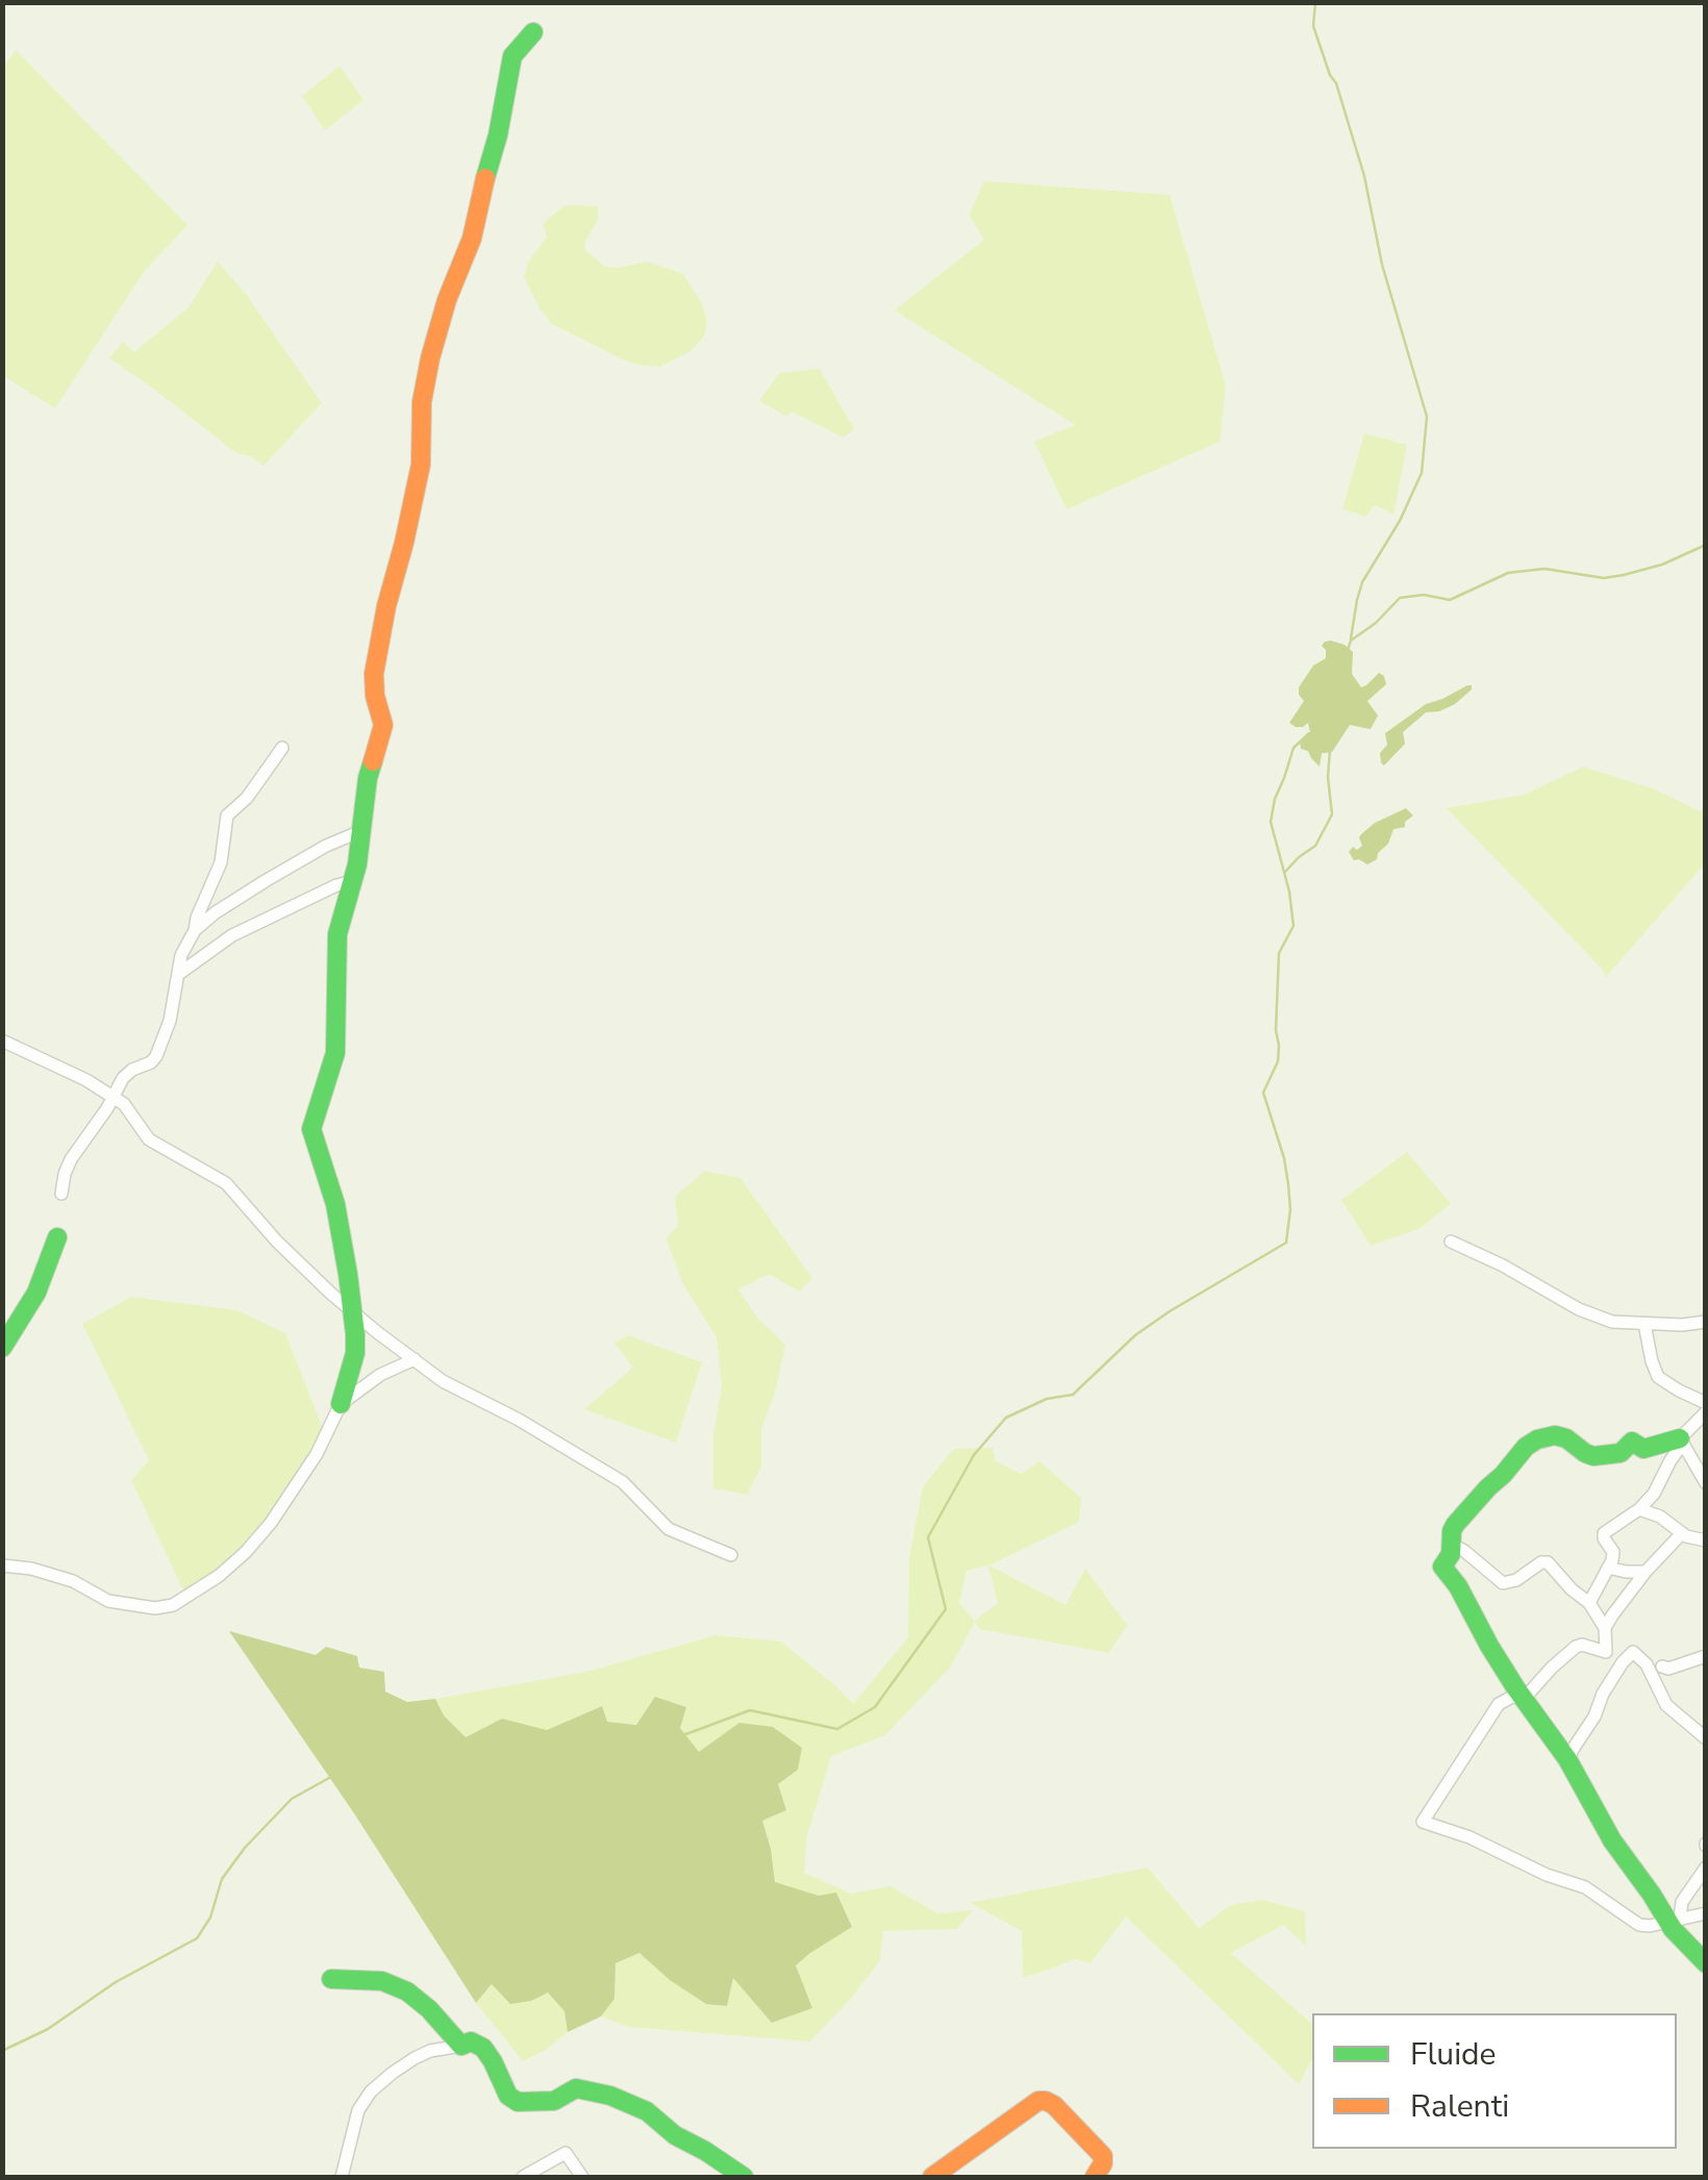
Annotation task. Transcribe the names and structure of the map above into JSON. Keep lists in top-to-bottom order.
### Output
{
  "legend": ["Fluide", "Ralenti"]
}
